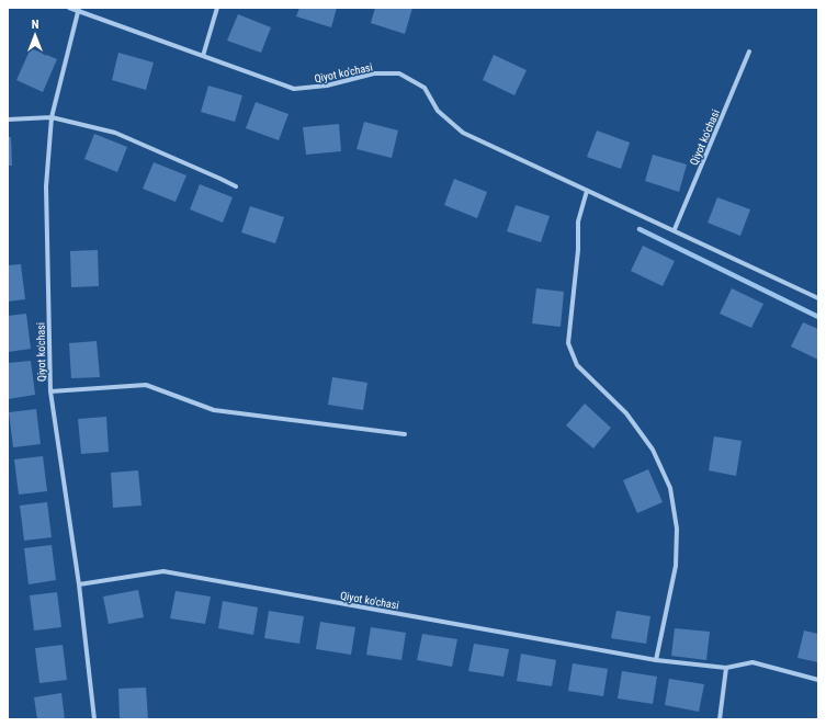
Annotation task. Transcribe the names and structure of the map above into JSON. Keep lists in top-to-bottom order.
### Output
{
  "streets": {
    "street": ["Qiyot ko'chasi"]
  },
  "north": "top"
}
